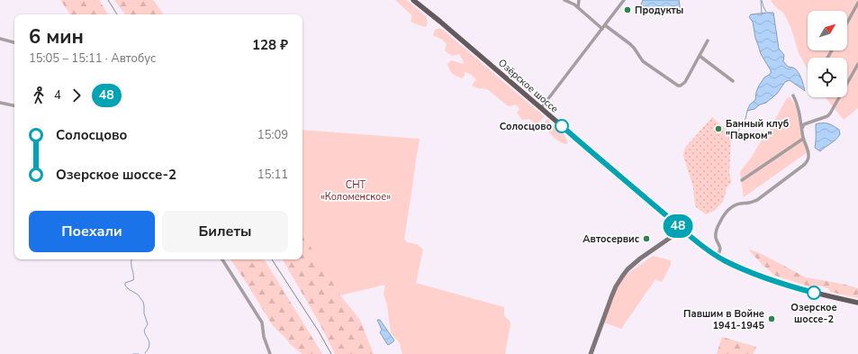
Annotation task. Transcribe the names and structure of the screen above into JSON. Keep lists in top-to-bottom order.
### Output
{
  "streets": {
    "main road": ["Озёрское шоссе"]
  },
  "parks": ["СНТ «Коломенское»"],
  "places": [
    "Продукты",
    "Солосцово",
    "Банный клуб \"Парком\"",
    "Автосервис",
    "Озерское шоссе-2",
    "Павшим в Войне 1941-1945"
  ],
  "lines": ["bus line 48"],
  "north": "top right",
  "page": {
    "on_map": "48",
    "heading": ["6 мин", "15:05 – 15:11 · Автобус", "128 ₽"],
    "legs": ["4", "48"],
    "list": [
      {
        "name": "Солосцово",
        "value": "15:09"
      },
      {
        "name": "Озерское шоссе-2",
        "value": "15:11"
      }
    ],
    "buttons": ["Поехали", "Билеты"]
  }
}
